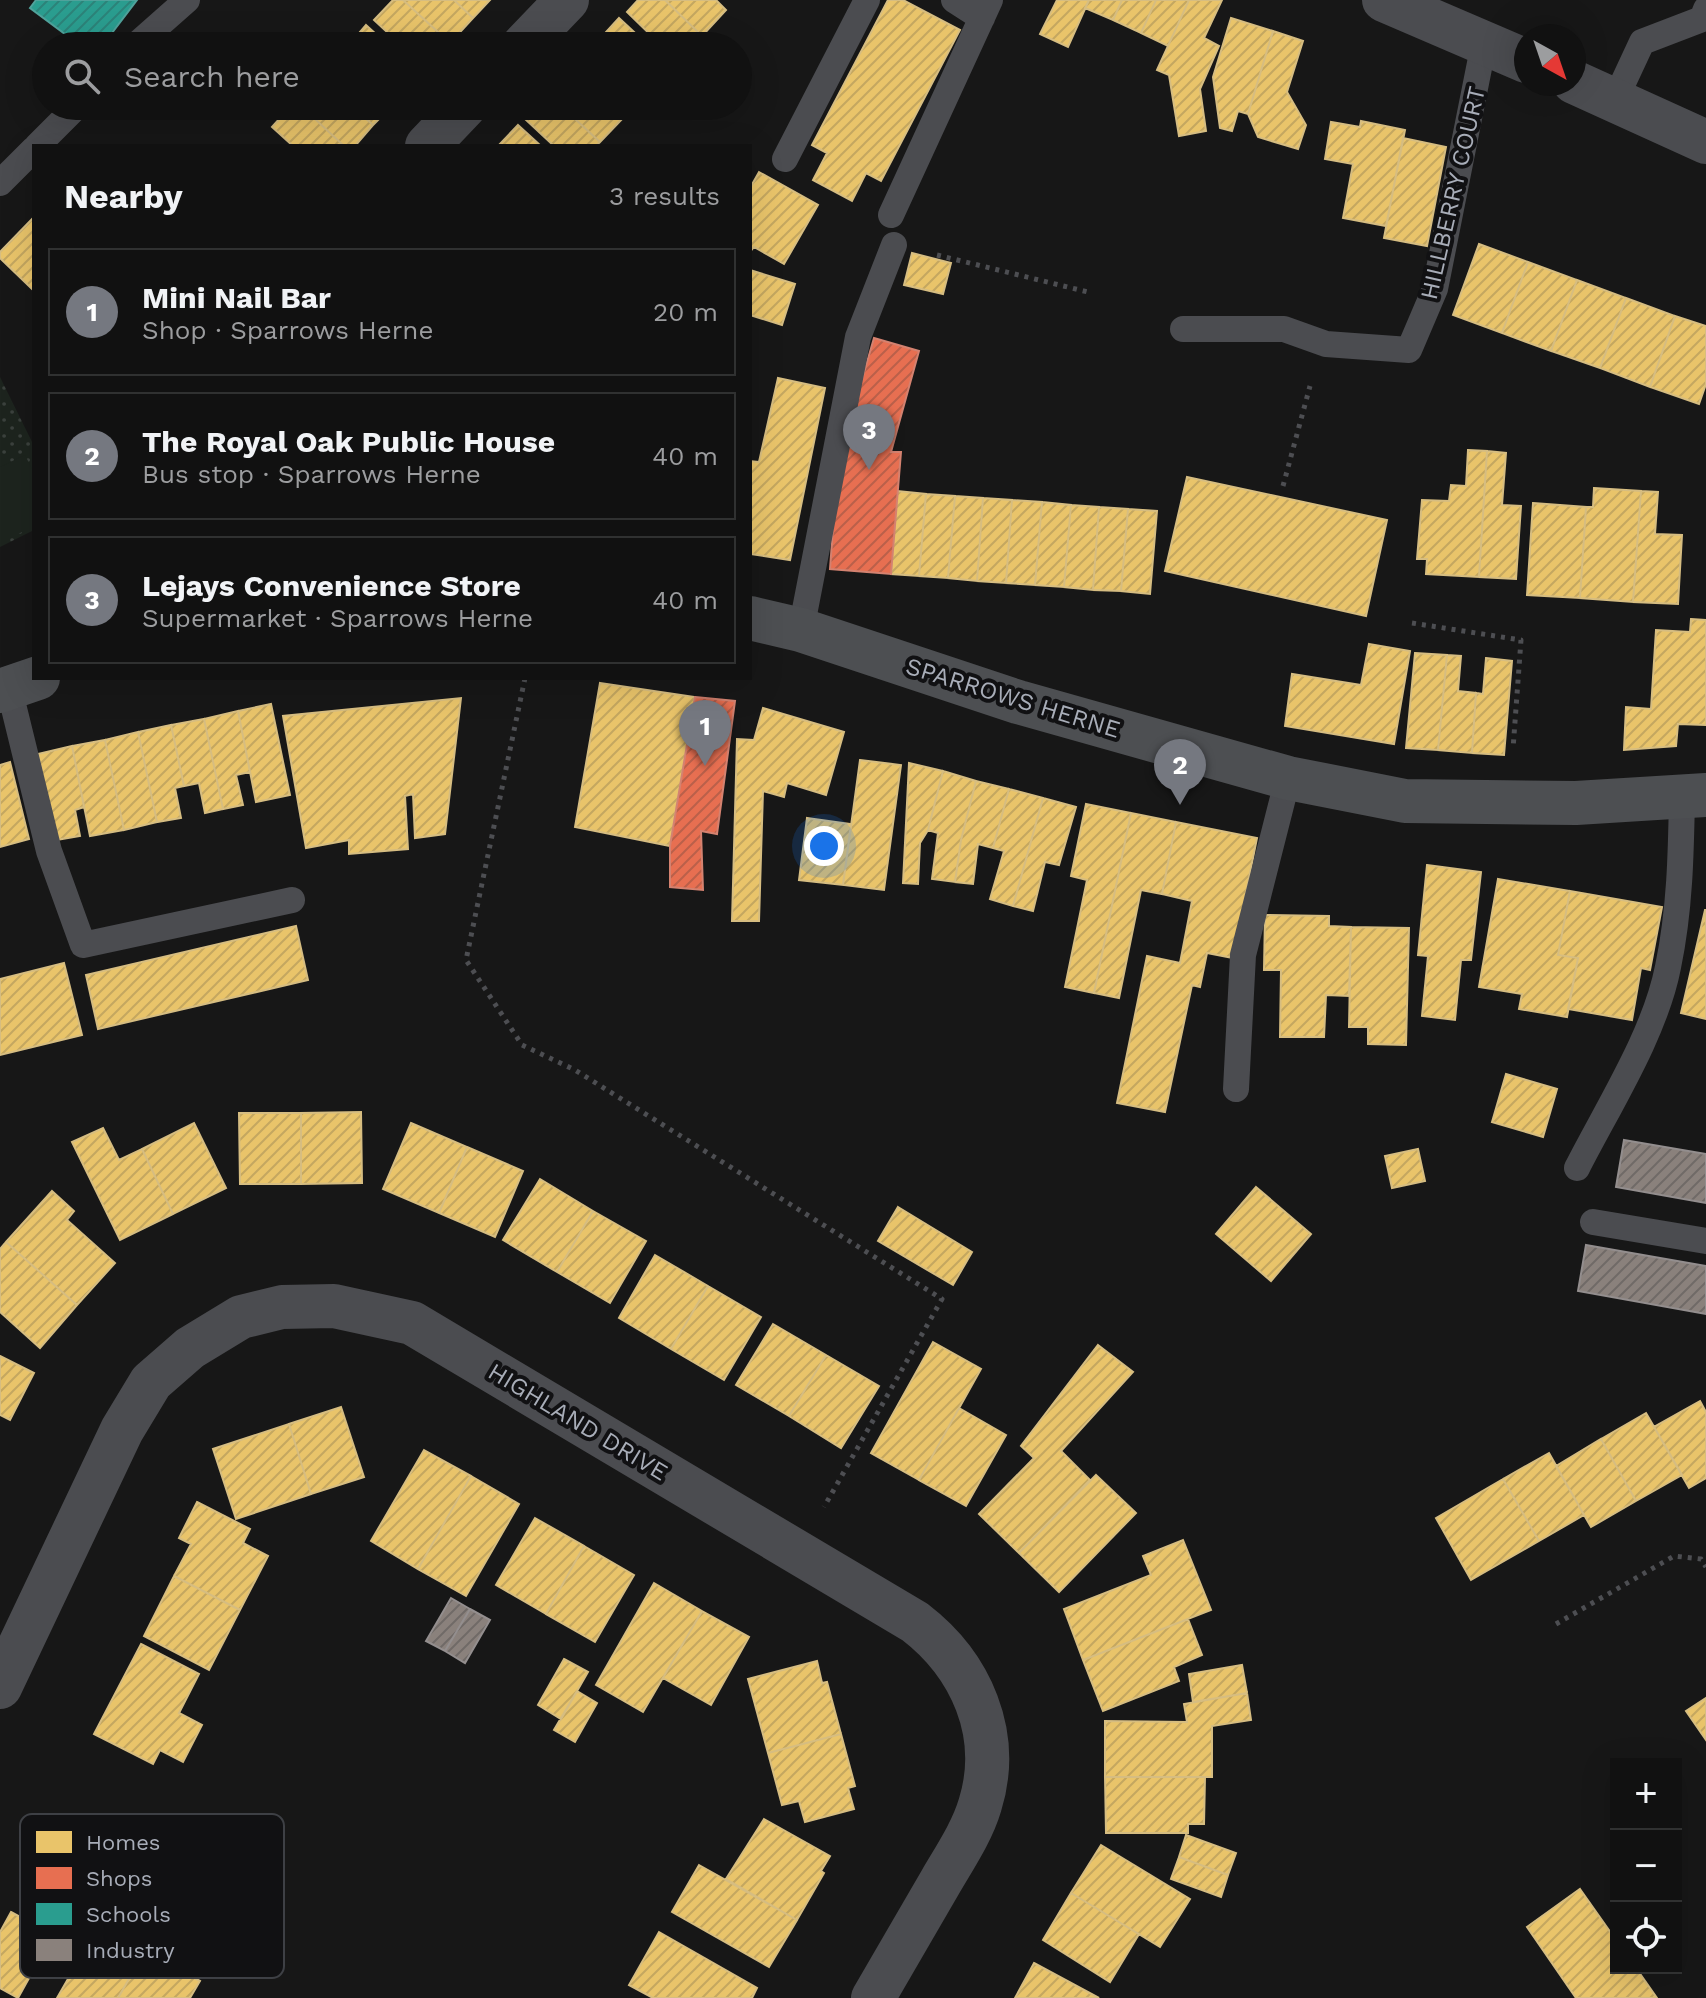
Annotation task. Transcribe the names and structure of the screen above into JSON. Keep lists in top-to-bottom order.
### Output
{
  "streets": {
    "main road": ["SPARROWS HERNE"],
    "street": ["HIGHLAND DRIVE"],
    "lane": ["HILLBERRY COURT"]
  },
  "legend": [
    "Homes",
    "Shops",
    "Schools",
    "Industry"
  ],
  "north": "bottom right",
  "page": {
    "search": "Search here",
    "heading": ["Nearby", "3 results"],
    "list": [
      {
        "mark": "1",
        "name": "Mini Nail Bar",
        "note": "Shop · Sparrows Herne",
        "value": "20 m"
      },
      {
        "mark": "2",
        "name": "The Royal Oak Public House",
        "note": "Bus stop · Sparrows Herne",
        "value": "40 m"
      },
      {
        "mark": "3",
        "name": "Lejays Convenience Store",
        "note": "Supermarket · Sparrows Herne",
        "value": "40 m"
      }
    ],
    "pins": ["3", "1", "2"],
    "map_buttons": ["+", "−"]
  }
}
